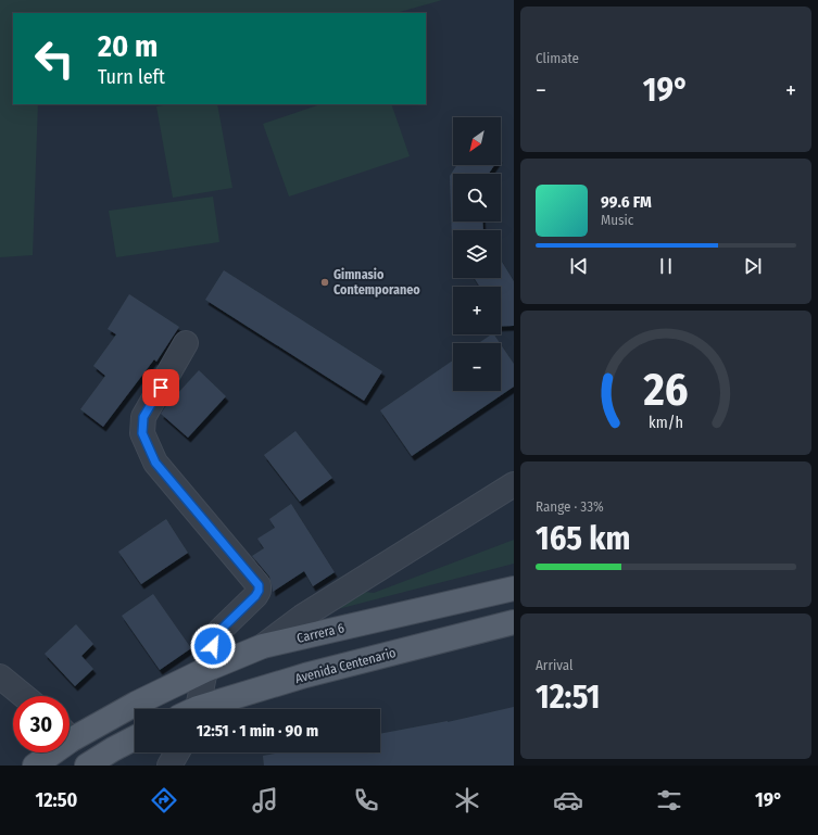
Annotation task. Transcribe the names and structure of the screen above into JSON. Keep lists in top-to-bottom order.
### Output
{
  "streets": {
    "main road": ["Carrera 6", "Avenida Centenario"]
  },
  "places": ["Gimnasio Contemporaneo"],
  "north": "bottom left",
  "page": {
    "tile": [
      "Climate",
      ["Range · 33%", "165 km"],
      ["Arrival", "12:51"]
    ],
    "turn": ["20 m", "Turn left"],
    "heat": ["−", "19°", "+"],
    "map_buttons": ["+", "−"],
    "song": ["99.6 FM", "Music"],
    "limit": "30",
    "trip": "12:51 · 1 min · 90 m",
    "tabs": ["12:50", "19°"],
    "gauge": ["26", "km/h"]
  }
}
